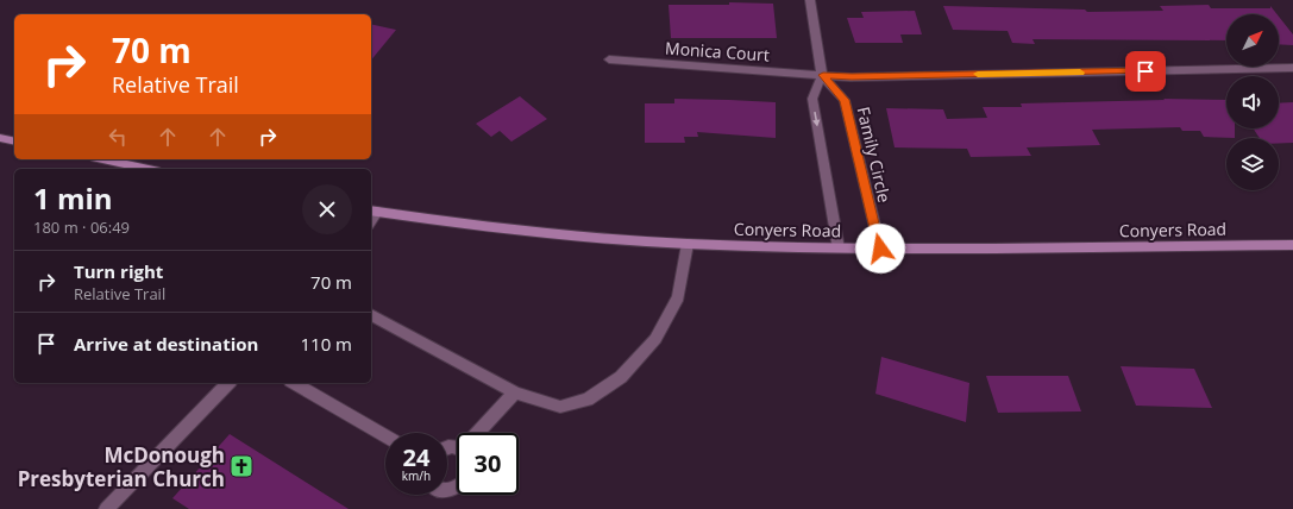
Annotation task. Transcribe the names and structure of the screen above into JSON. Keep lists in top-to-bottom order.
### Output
{
  "streets": {
    "main road": ["Conyers Road"],
    "street": ["Monica Court", "Family Circle"]
  },
  "crossings": [
    ["Monica Court", "Family Circle"],
    ["Family Circle", "Conyers Road"]
  ],
  "places": {
    "church": ["McDonough Presbyterian Church"]
  },
  "north": "top right",
  "page": {
    "turn": ["70 m", "Relative Trail"],
    "heading": ["1 min", "180 m · 06:49"],
    "list": [
      {
        "name": "Turn right",
        "note": "Relative Trail",
        "value": "70 m"
      },
      {
        "name": "Arrive at destination",
        "value": "110 m"
      }
    ],
    "speed": "24 km/h",
    "limit": "30"
  }
}
